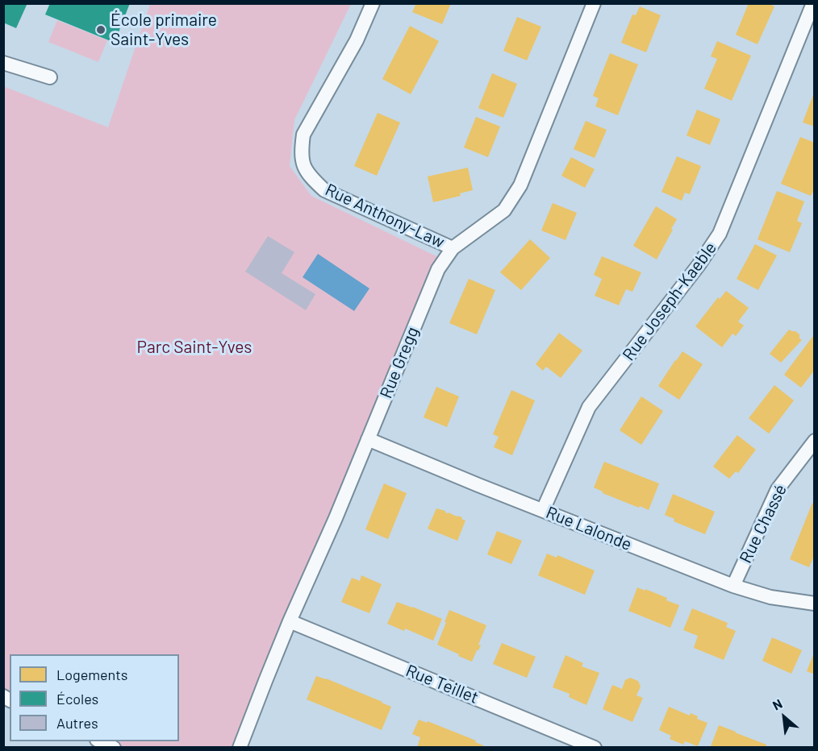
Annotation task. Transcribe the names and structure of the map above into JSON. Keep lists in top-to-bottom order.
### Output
{
  "streets": {
    "street": [
      "Rue Anthony-Law",
      "Rue Joseph-Kaeble",
      "Rue Gregg",
      "Rue Chassé",
      "Rue Lalonde",
      "Rue Teillet"
    ]
  },
  "crossings": [
    ["Rue Anthony-Law", "Rue Gregg"],
    ["Rue Joseph-Kaeble", "Rue Lalonde"],
    ["Rue Gregg", "Rue Lalonde"],
    ["Rue Gregg", "Rue Teillet"],
    ["Rue Chassé", "Rue Lalonde"]
  ],
  "parks": ["Parc Saint-Yves"],
  "places": ["École primaire Saint-Yves"],
  "legend": ["Logements", "Écoles", "Autres"],
  "north": "top left"
}
